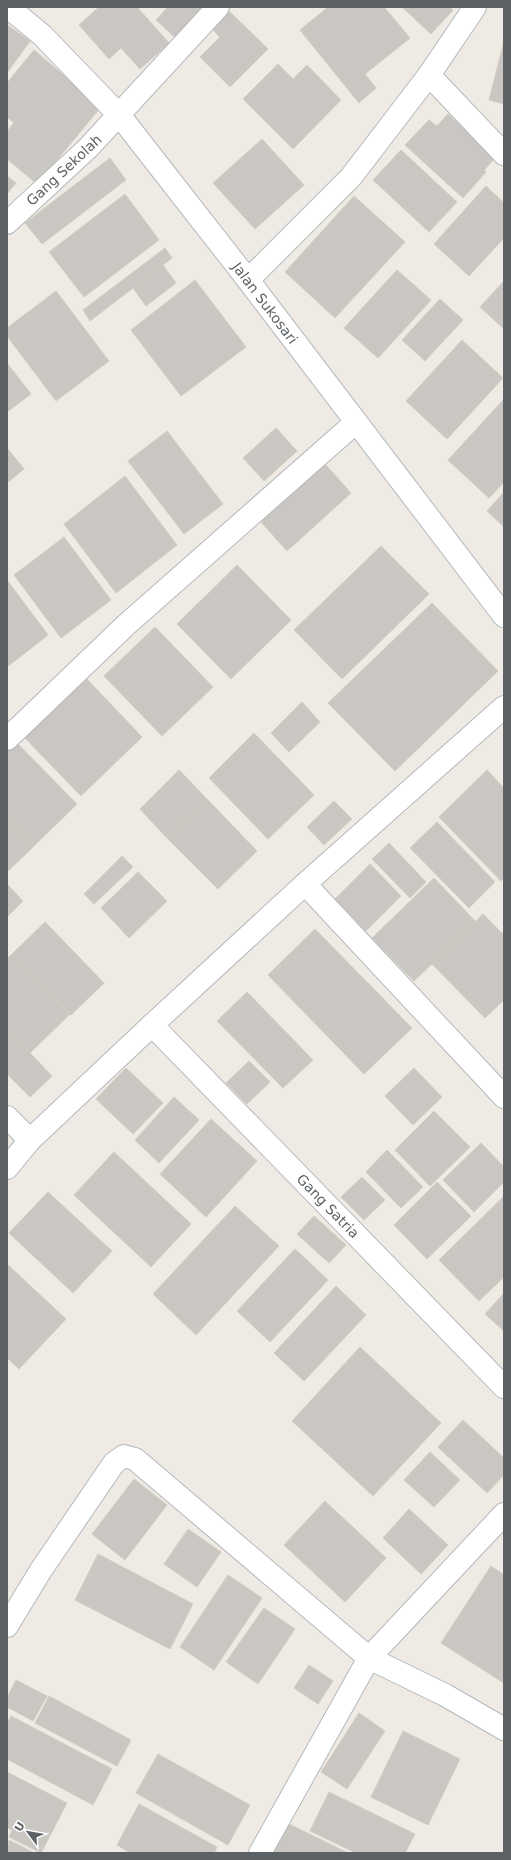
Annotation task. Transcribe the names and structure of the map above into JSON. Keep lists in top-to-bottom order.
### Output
{
  "streets": {
    "street": ["Gang Sekolah", "Jalan Sukosari", "Gang Satria"]
  },
  "crossings": [
    ["Gang Sekolah", "Jalan Sukosari"]
  ],
  "north": "top left"
}
